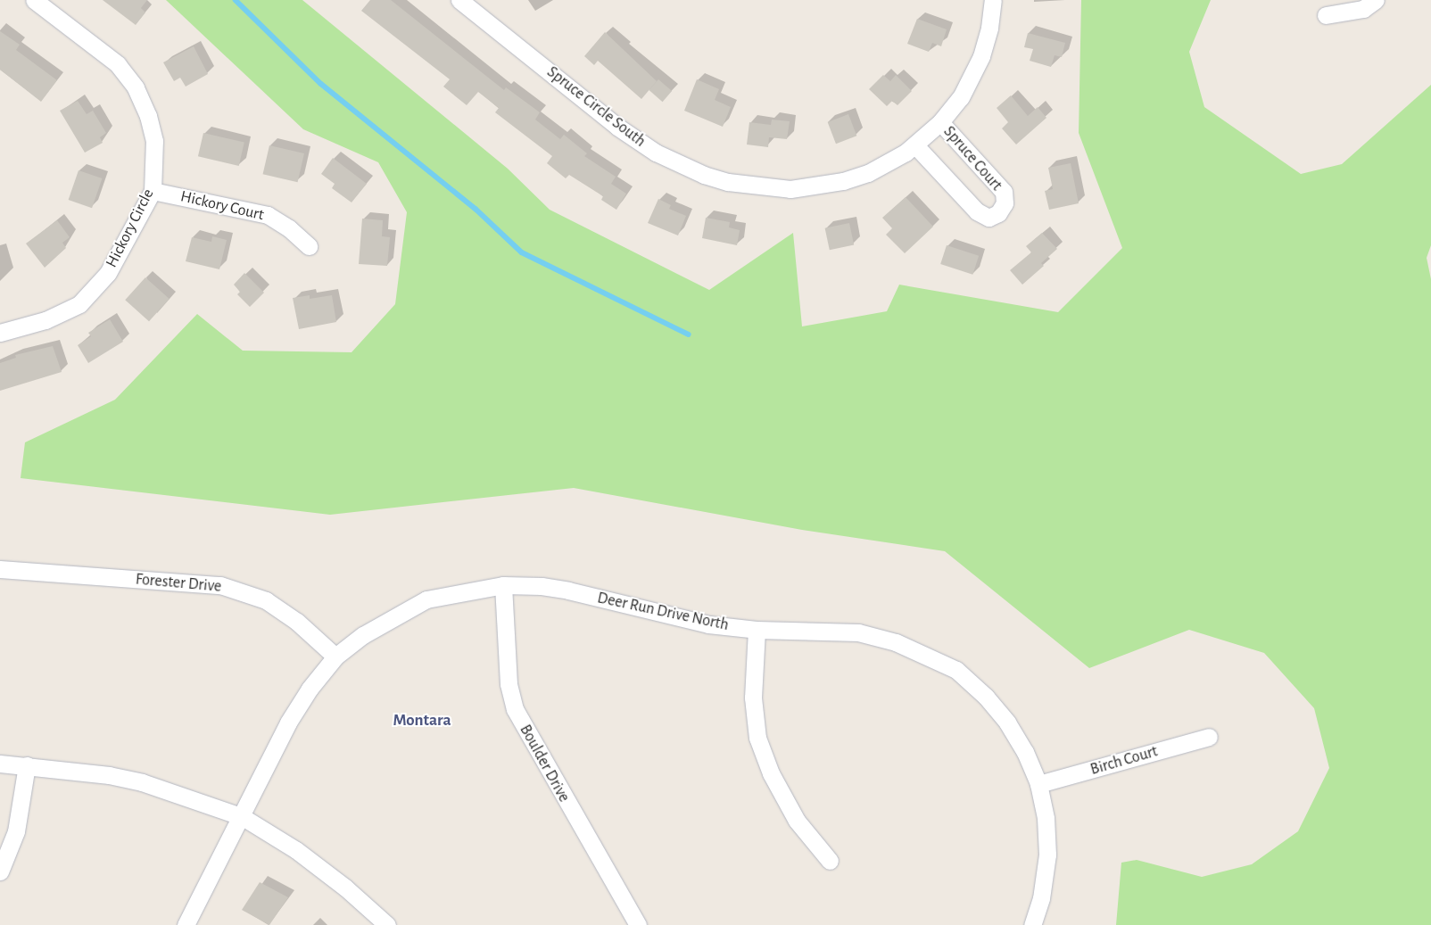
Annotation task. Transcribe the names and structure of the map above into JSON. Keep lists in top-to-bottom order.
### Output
{
  "streets": {
    "street": [
      "Spruce Circle South",
      "Spruce Court",
      "Hickory Court",
      "Hickory Circle",
      "Forester Drive",
      "Deer Run Drive North",
      "Birch Court",
      "Boulder Drive"
    ]
  },
  "crossings": [
    ["Spruce Circle South", "Spruce Court"],
    ["Hickory Court", "Hickory Circle"],
    ["Forester Drive", "Deer Run Drive North"],
    ["Deer Run Drive North", "Birch Court"],
    ["Deer Run Drive North", "Boulder Drive"]
  ],
  "districts": ["Montara"]
}
